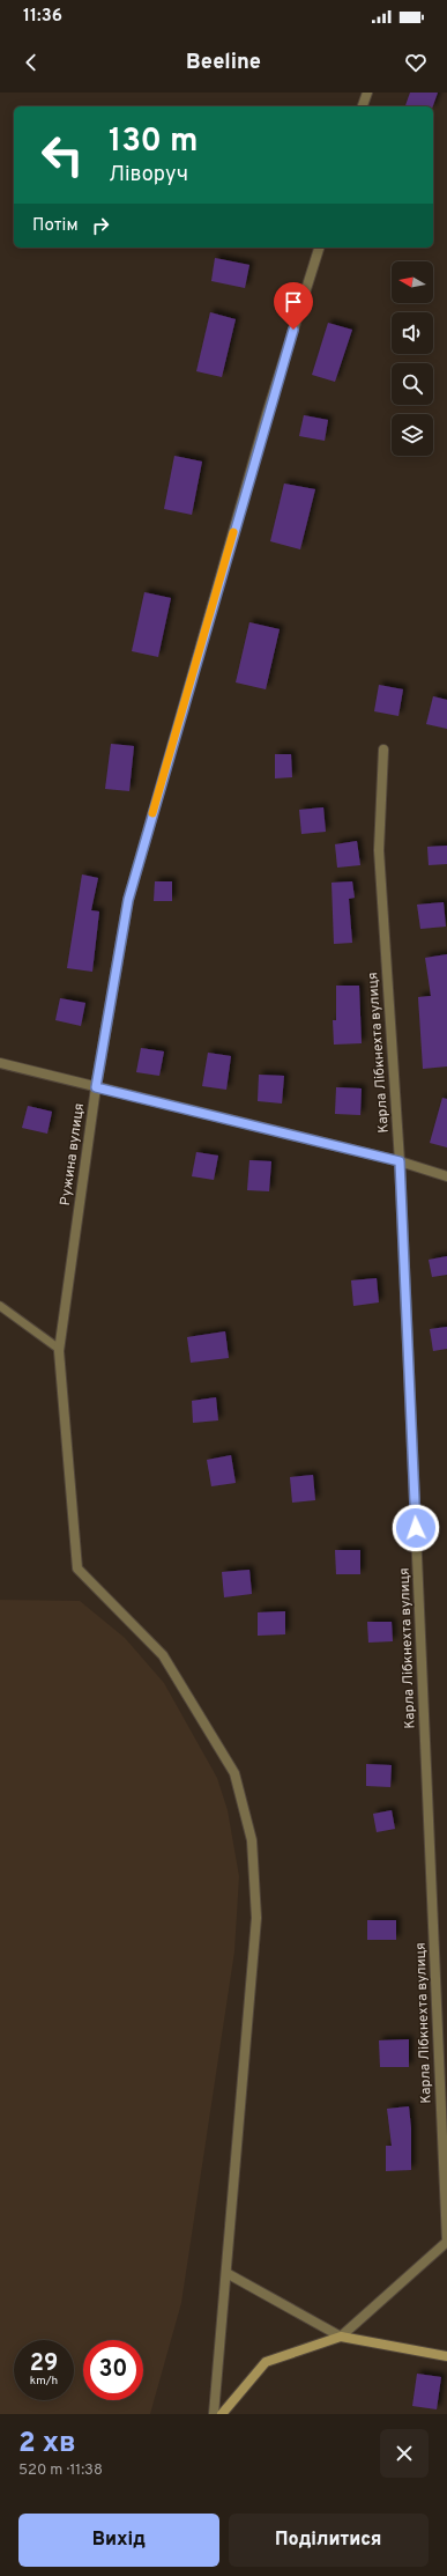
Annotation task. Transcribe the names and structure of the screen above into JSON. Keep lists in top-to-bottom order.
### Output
{
  "streets": {
    "street": ["Карла Лібкнехта вулиця", "Ружина вулиця"]
  },
  "north": "left",
  "page": {
    "status": "11:36",
    "header": "Beeline",
    "turn": ["130 m", "Ліворуч"],
    "then": "Потім",
    "speed": "29 km/h",
    "limit": "30",
    "heading": ["2 хв", "520 m · 11:38"],
    "buttons": ["Вихід", "Поділитися"]
  }
}
